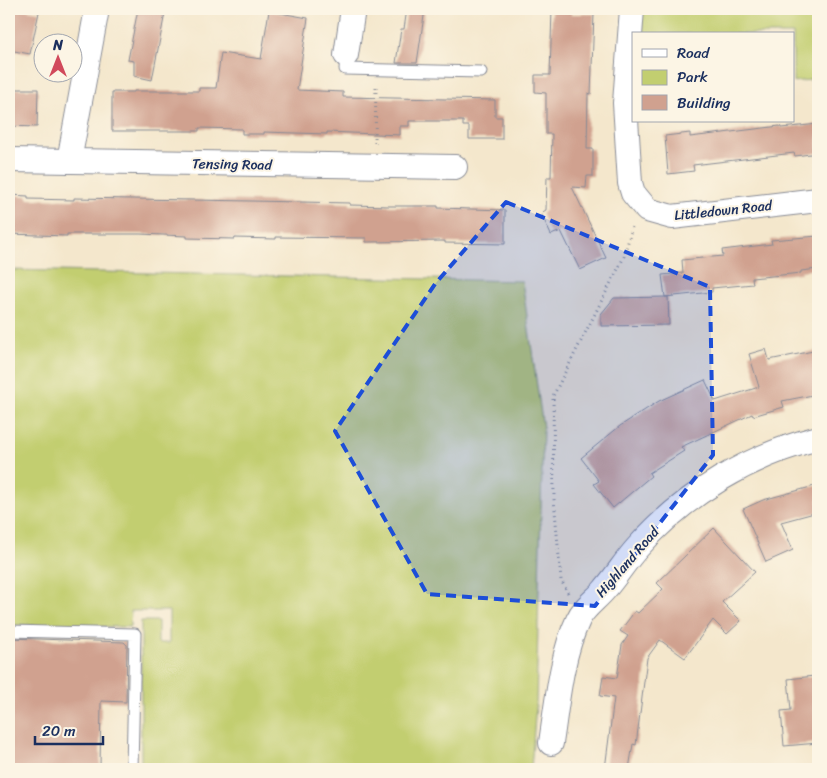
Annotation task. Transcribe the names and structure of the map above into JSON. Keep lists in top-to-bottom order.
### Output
{
  "streets": {
    "street": ["Tensing Road", "Littledown Road", "Highland Road"]
  },
  "legend": ["Road", "Park", "Building"],
  "scale_bar": "20 m",
  "north": "top"
}
